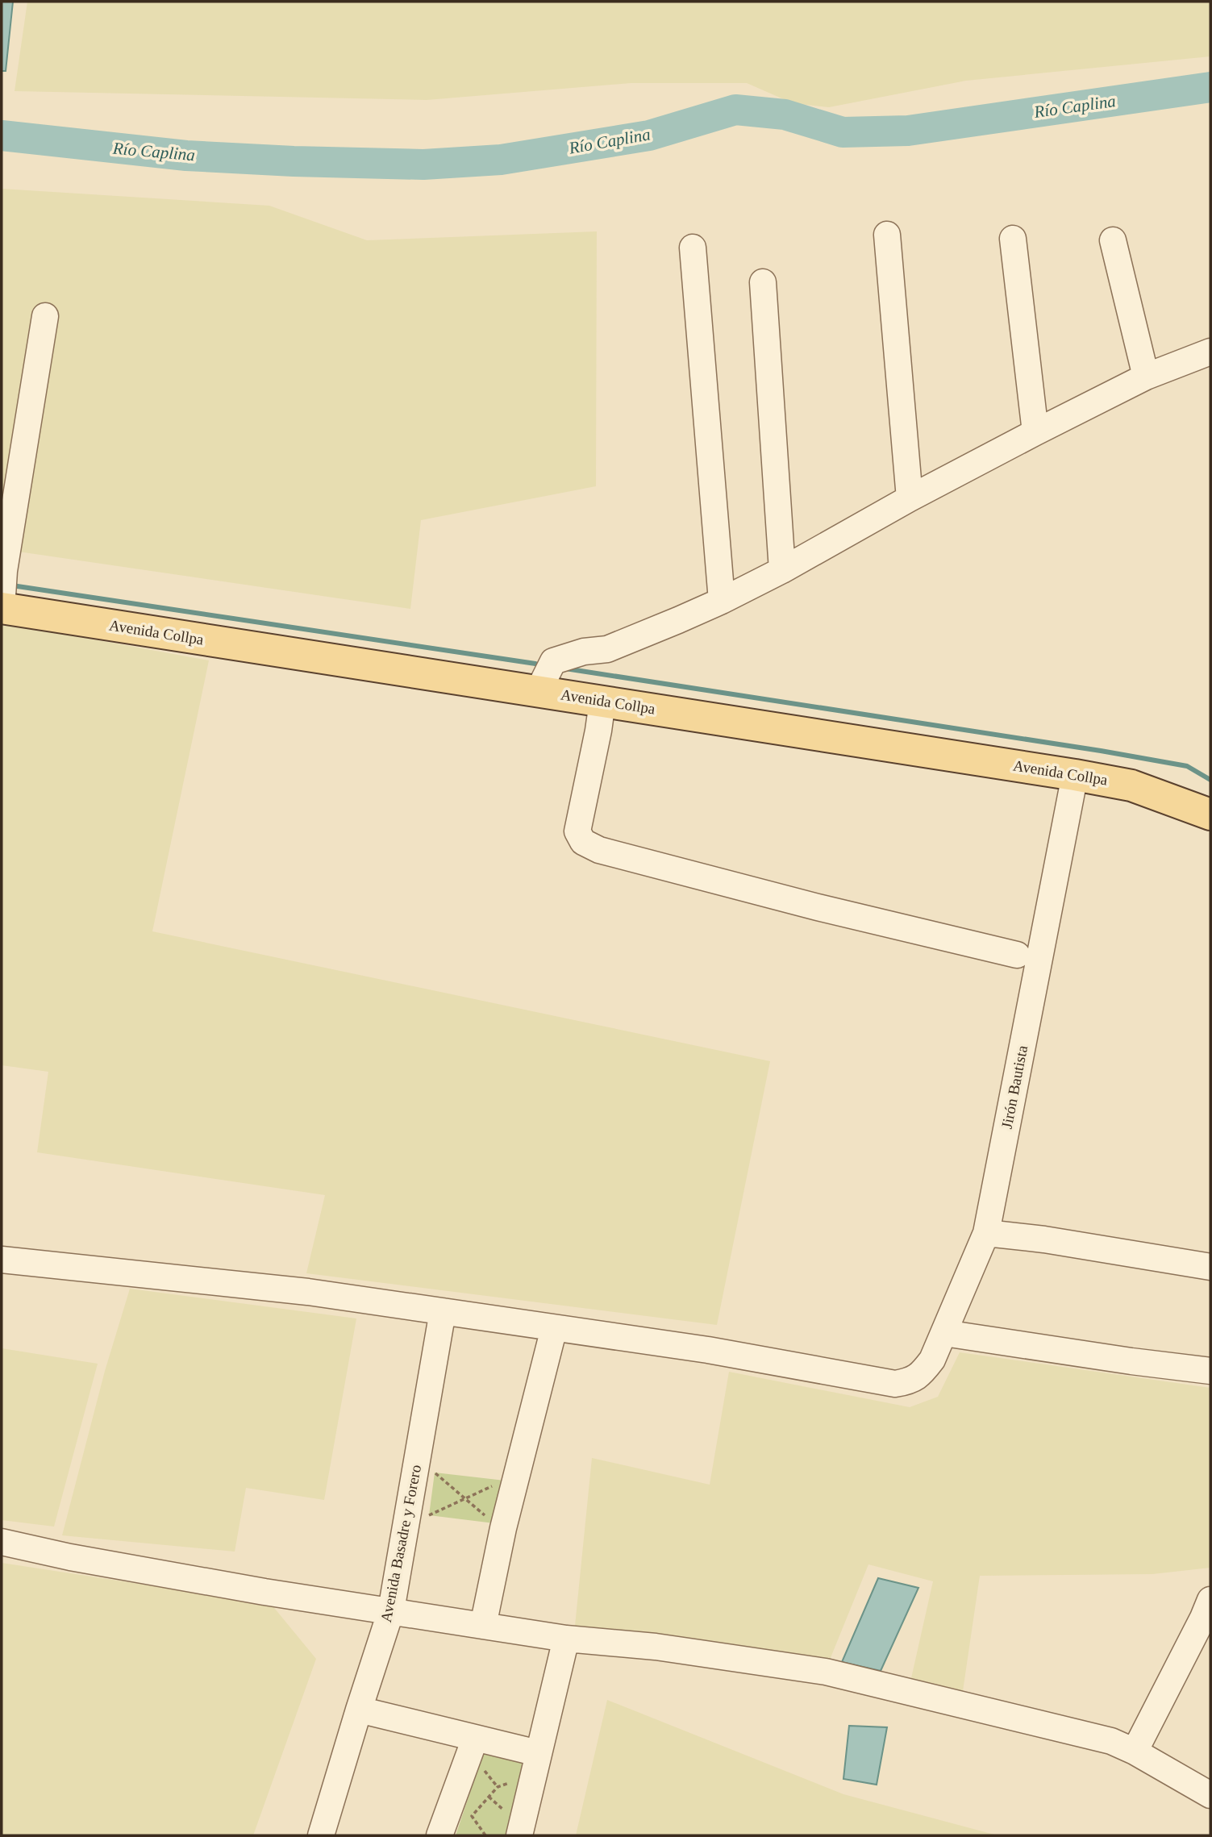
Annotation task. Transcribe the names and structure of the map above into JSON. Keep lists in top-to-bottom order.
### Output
{
  "streets": {
    "main road": ["Avenida Collpa"],
    "street": ["Jirón Bautista", "Avenida Basadre y Forero"]
  },
  "crossings": [
    ["Avenida Collpa", "Jirón Bautista"]
  ],
  "water": ["Río Caplina"]
}
